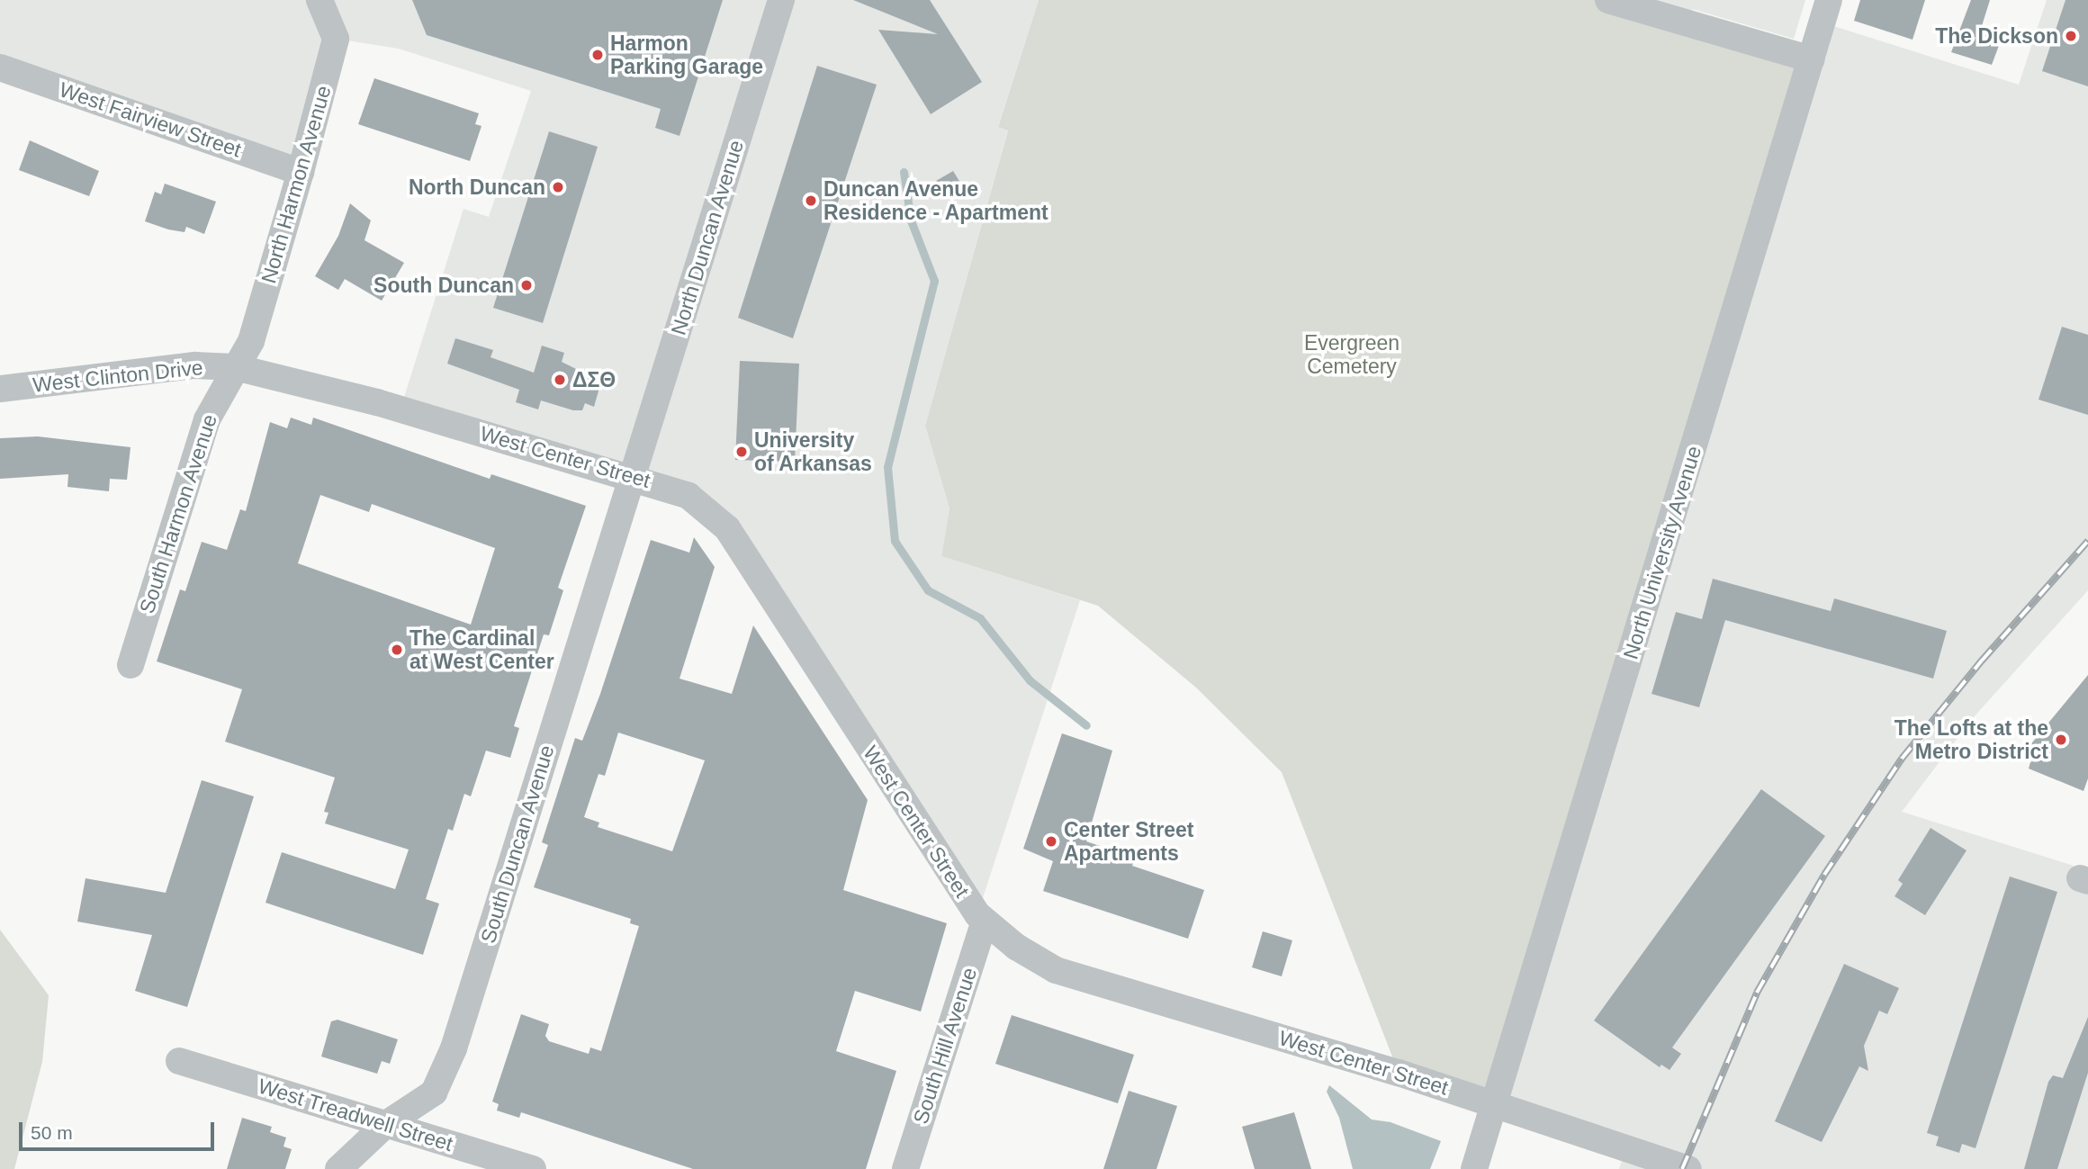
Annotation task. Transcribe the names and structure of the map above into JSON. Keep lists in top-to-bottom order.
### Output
{
  "streets": {
    "street": [
      "West Fairview Street",
      "North Harmon Avenue",
      "North Duncan Avenue",
      "West Clinton Drive",
      "West Center Street",
      "South Harmon Avenue",
      "North University Avenue",
      "South Duncan Avenue",
      "South Hill Avenue",
      "West Treadwell Street"
    ]
  },
  "crossings": [
    ["West Fairview Street", "North Harmon Avenue"],
    ["North Harmon Avenue", "West Clinton Drive"],
    ["North Harmon Avenue", "West Center Street"],
    ["North Harmon Avenue", "South Harmon Avenue"],
    ["North Duncan Avenue", "West Center Street"],
    ["North Duncan Avenue", "South Duncan Avenue"],
    ["West Clinton Drive", "West Center Street"],
    ["West Clinton Drive", "South Harmon Avenue"],
    ["West Center Street", "South Harmon Avenue"],
    ["West Center Street", "North University Avenue"],
    ["West Center Street", "South Duncan Avenue"],
    ["West Center Street", "South Hill Avenue"],
    ["South Duncan Avenue", "West Treadwell Street"]
  ],
  "parks": ["Evergreen Cemetery"],
  "places": [
    "The Dickson",
    "Harmon Parking Garage",
    "North Duncan",
    "Duncan Avenue Residence - Apartment",
    "South Duncan",
    "ΔΣΘ",
    "University of Arkansas",
    "The Cardinal at West Center",
    "The Lofts at the Metro District",
    "Center Street Apartments"
  ],
  "scale_bar": "50 m"
}
